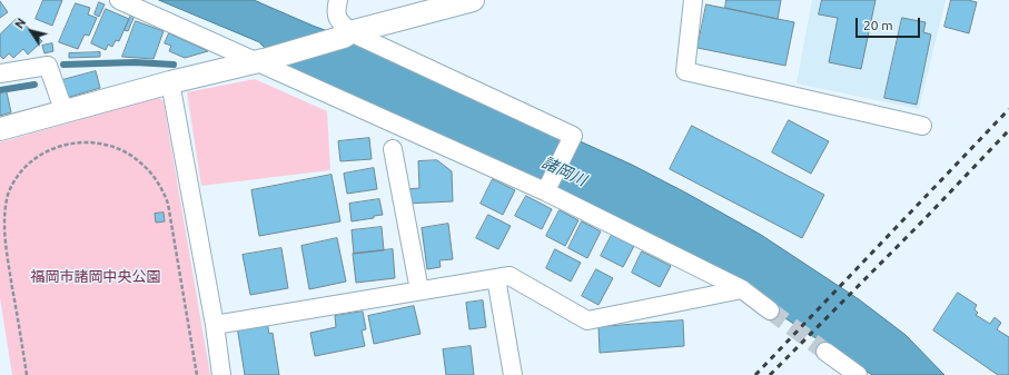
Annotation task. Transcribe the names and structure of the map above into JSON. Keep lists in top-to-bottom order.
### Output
{
  "water": ["諸岡川"],
  "parks": ["福岡市諸岡中央公園"],
  "scale_bar": "20 m",
  "north": "top left"
}
